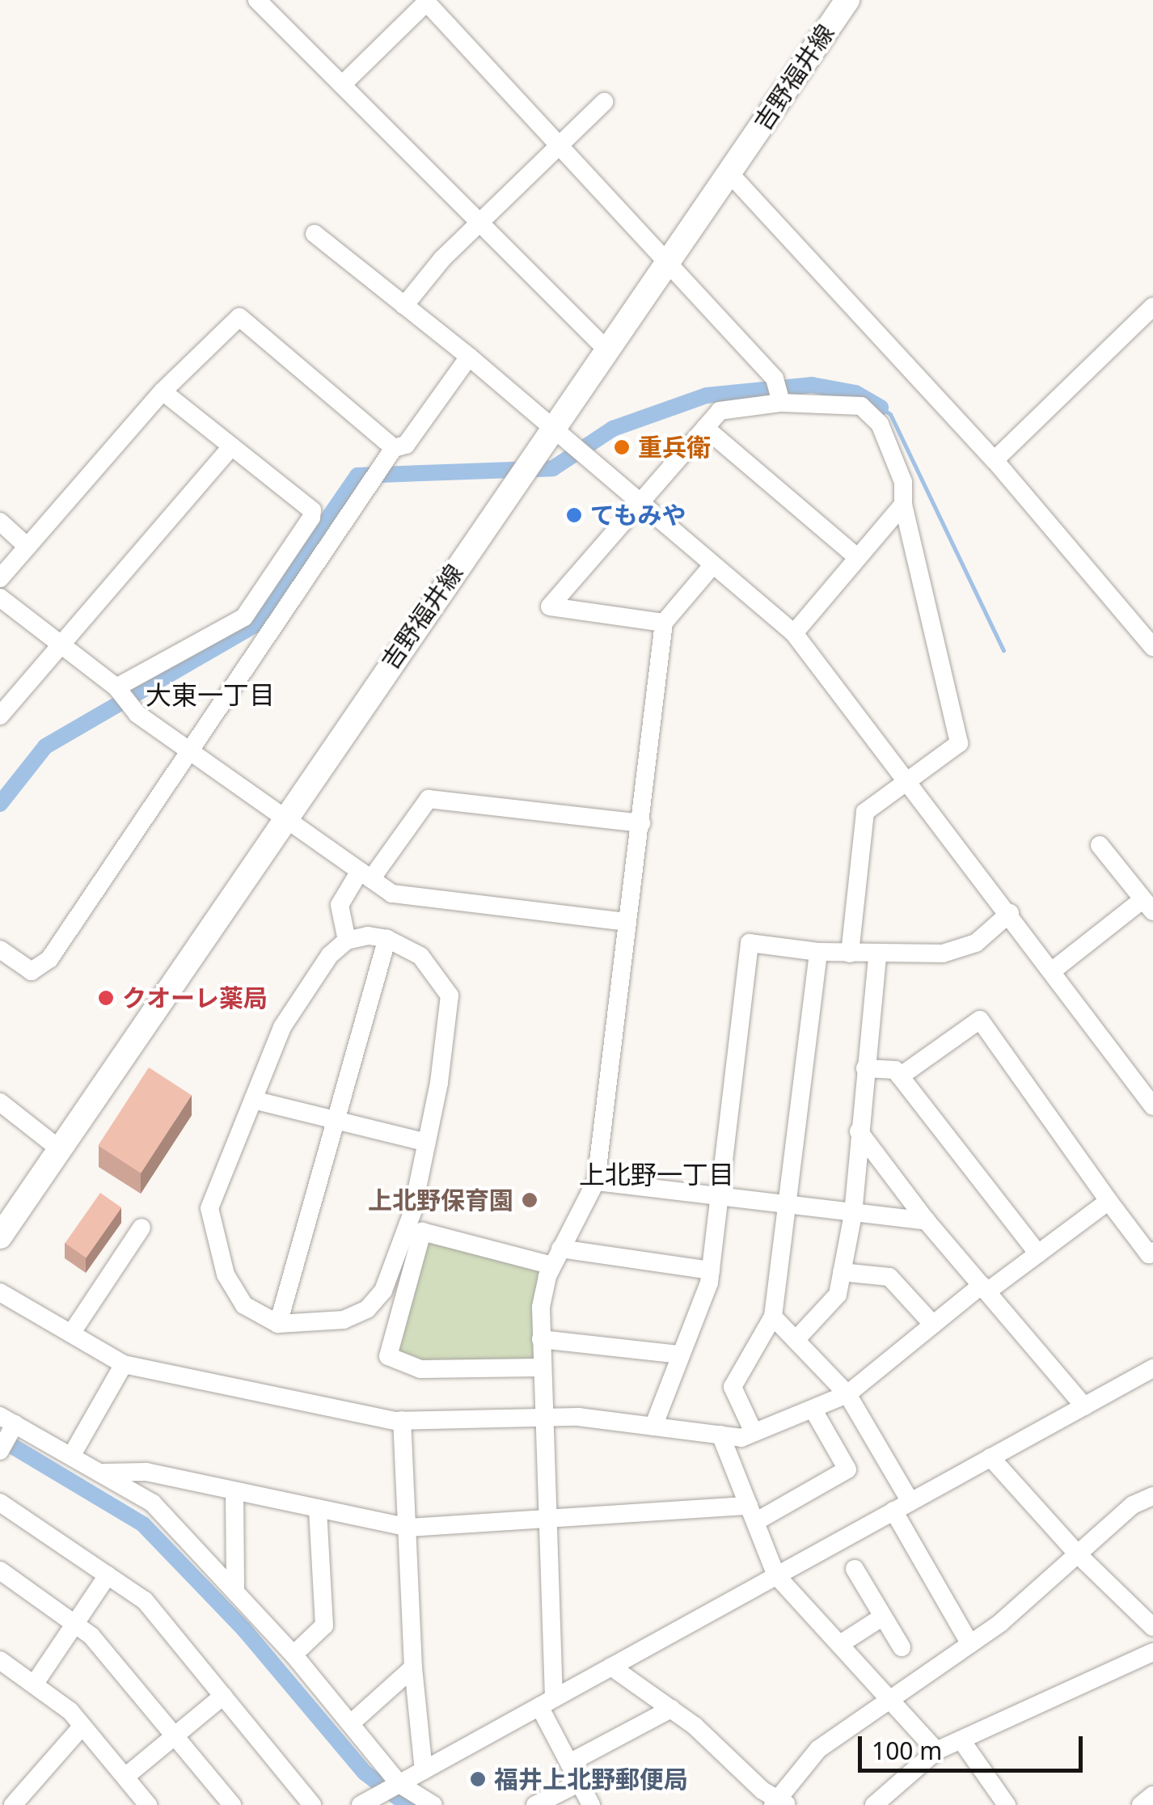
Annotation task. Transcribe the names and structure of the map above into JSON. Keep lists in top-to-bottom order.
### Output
{
  "streets": {
    "main road": ["吉野福井線"]
  },
  "districts": ["大東一丁目", "上北野一丁目"],
  "places": [
    "重兵衛",
    "てもみや",
    "クオーレ薬局",
    "上北野保育園",
    "福井上北野郵便局"
  ],
  "scale_bar": "100 m"
}
